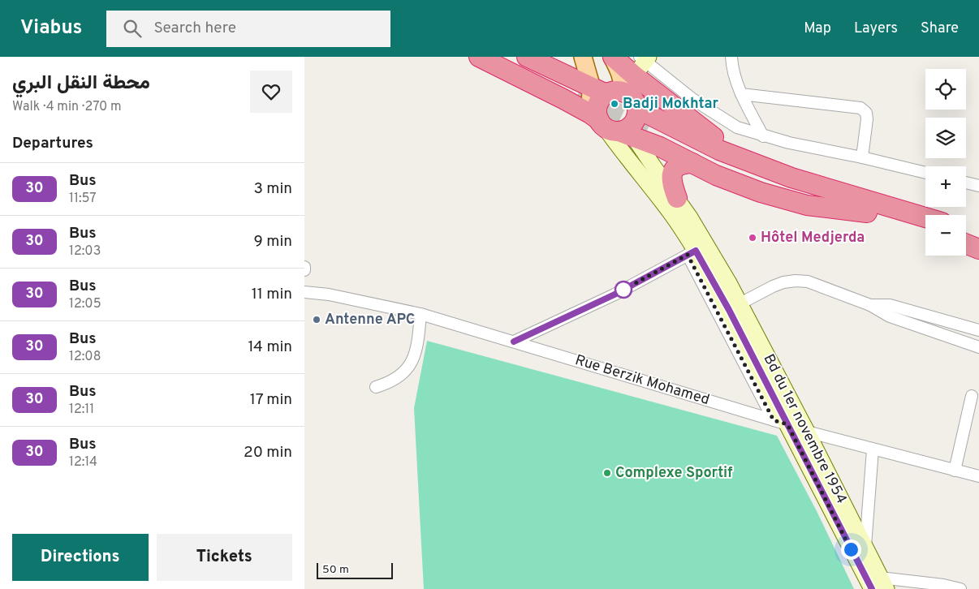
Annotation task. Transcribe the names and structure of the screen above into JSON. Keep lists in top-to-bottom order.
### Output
{
  "streets": {
    "street": ["Rue Berzik Mohamed", "Bd du 1er novembre 1954"]
  },
  "crossings": [
    ["Rue Berzik Mohamed", "Bd du 1er novembre 1954"]
  ],
  "places": [
    "Badji Mokhtar",
    "Hôtel Medjerda",
    "Antenne APC",
    "Complexe Sportif"
  ],
  "lines": ["bus line 30"],
  "scale_bar": "50 m",
  "page": {
    "header": "Viabus",
    "search": "Search here",
    "nav": ["Map", "Layers", "Share"],
    "heading": [
      ["محطة النقل البري", "Walk · 4 min · 270 m"],
      "Departures"
    ],
    "map_buttons": ["+", "−"],
    "list": [
      {
        "mark": "30",
        "name": "Bus",
        "note": "11:57",
        "value": "3 min"
      },
      {
        "mark": "30",
        "name": "Bus",
        "note": "12:03",
        "value": "9 min"
      },
      {
        "mark": "30",
        "name": "Bus",
        "note": "12:05",
        "value": "11 min"
      },
      {
        "mark": "30",
        "name": "Bus",
        "note": "12:08",
        "value": "14 min"
      },
      {
        "mark": "30",
        "name": "Bus",
        "note": "12:11",
        "value": "17 min"
      },
      {
        "mark": "30",
        "name": "Bus",
        "note": "12:14",
        "value": "20 min"
      }
    ],
    "buttons": ["Directions", "Tickets"],
    "scale": "50 m"
  }
}
